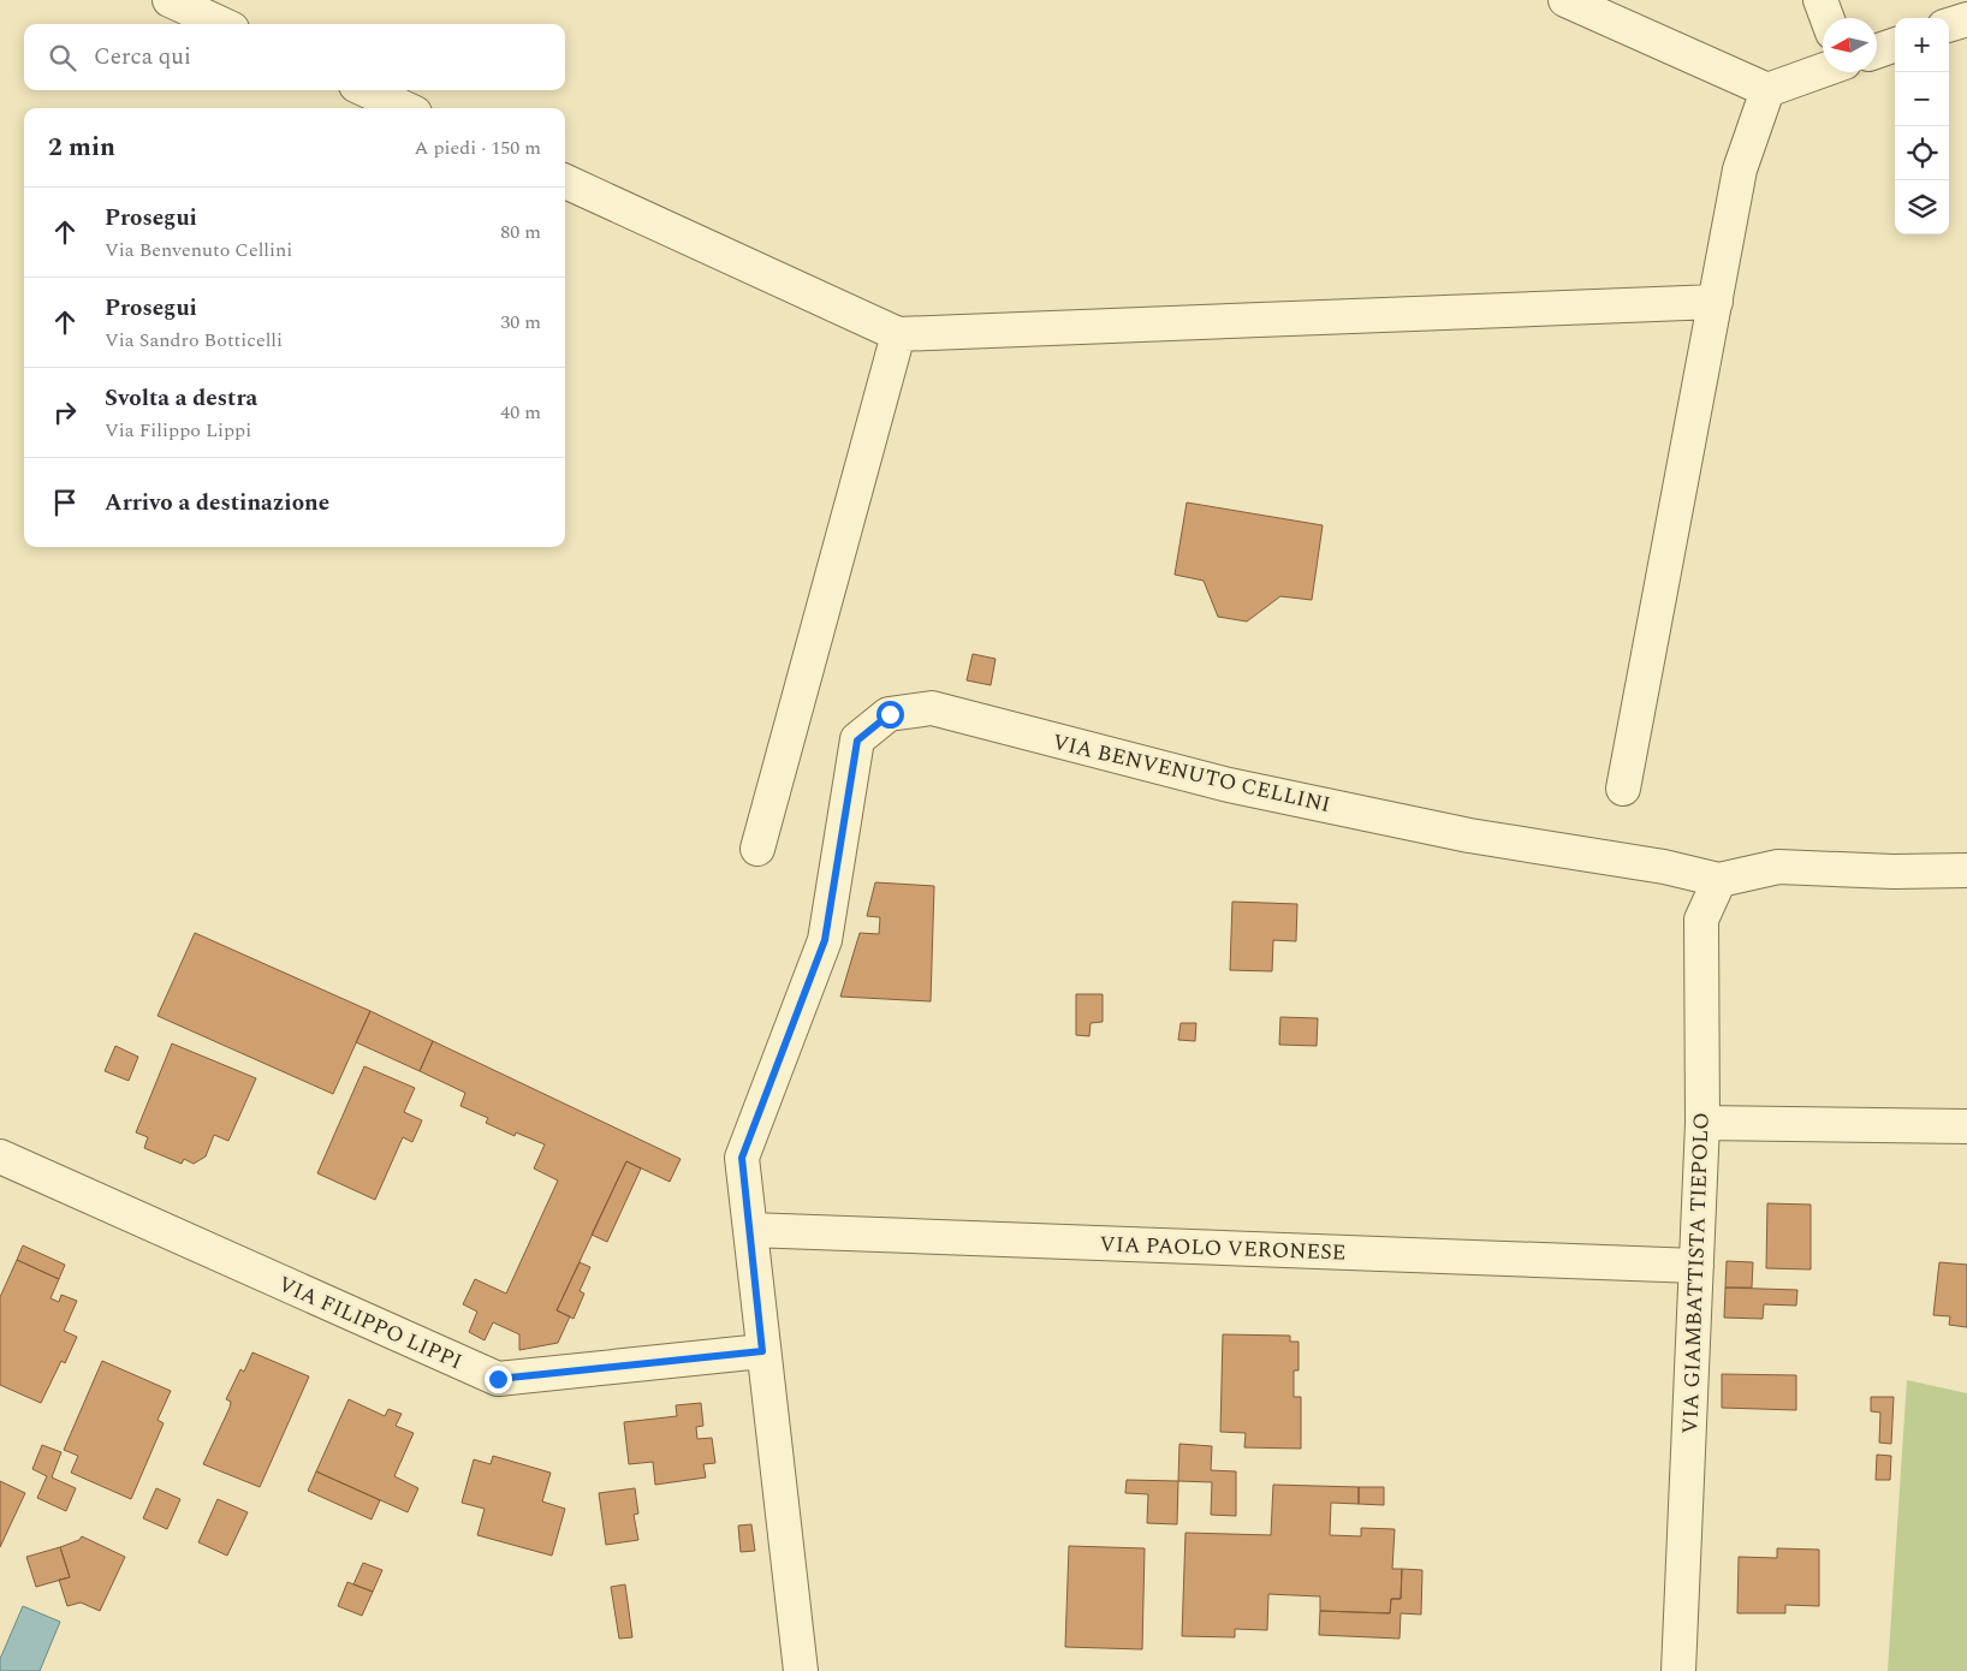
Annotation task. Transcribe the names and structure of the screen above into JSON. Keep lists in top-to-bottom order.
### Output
{
  "streets": {
    "street": [
      "VIA BENVENUTO CELLINI",
      "VIA PAOLO VERONESE",
      "VIA GIAMBATTISTA TIEPOLO",
      "VIA FILIPPO LIPPI"
    ]
  },
  "crossings": [
    ["VIA BENVENUTO CELLINI", "VIA PAOLO VERONESE"],
    ["VIA BENVENUTO CELLINI", "VIA GIAMBATTISTA TIEPOLO"],
    ["VIA PAOLO VERONESE", "VIA GIAMBATTISTA TIEPOLO"]
  ],
  "north": "left",
  "page": {
    "map_buttons": ["+", "−"],
    "search": "Cerca qui",
    "heading": ["2 min", "A piedi · 150 m"],
    "list": [
      ["Prosegui", "Via Benvenuto Cellini", "80 m"],
      ["Prosegui", "Via Sandro Botticelli", "30 m"],
      ["Svolta a destra", "Via Filippo Lippi", "40 m"],
      "Arrivo a destinazione"
    ]
  }
}
